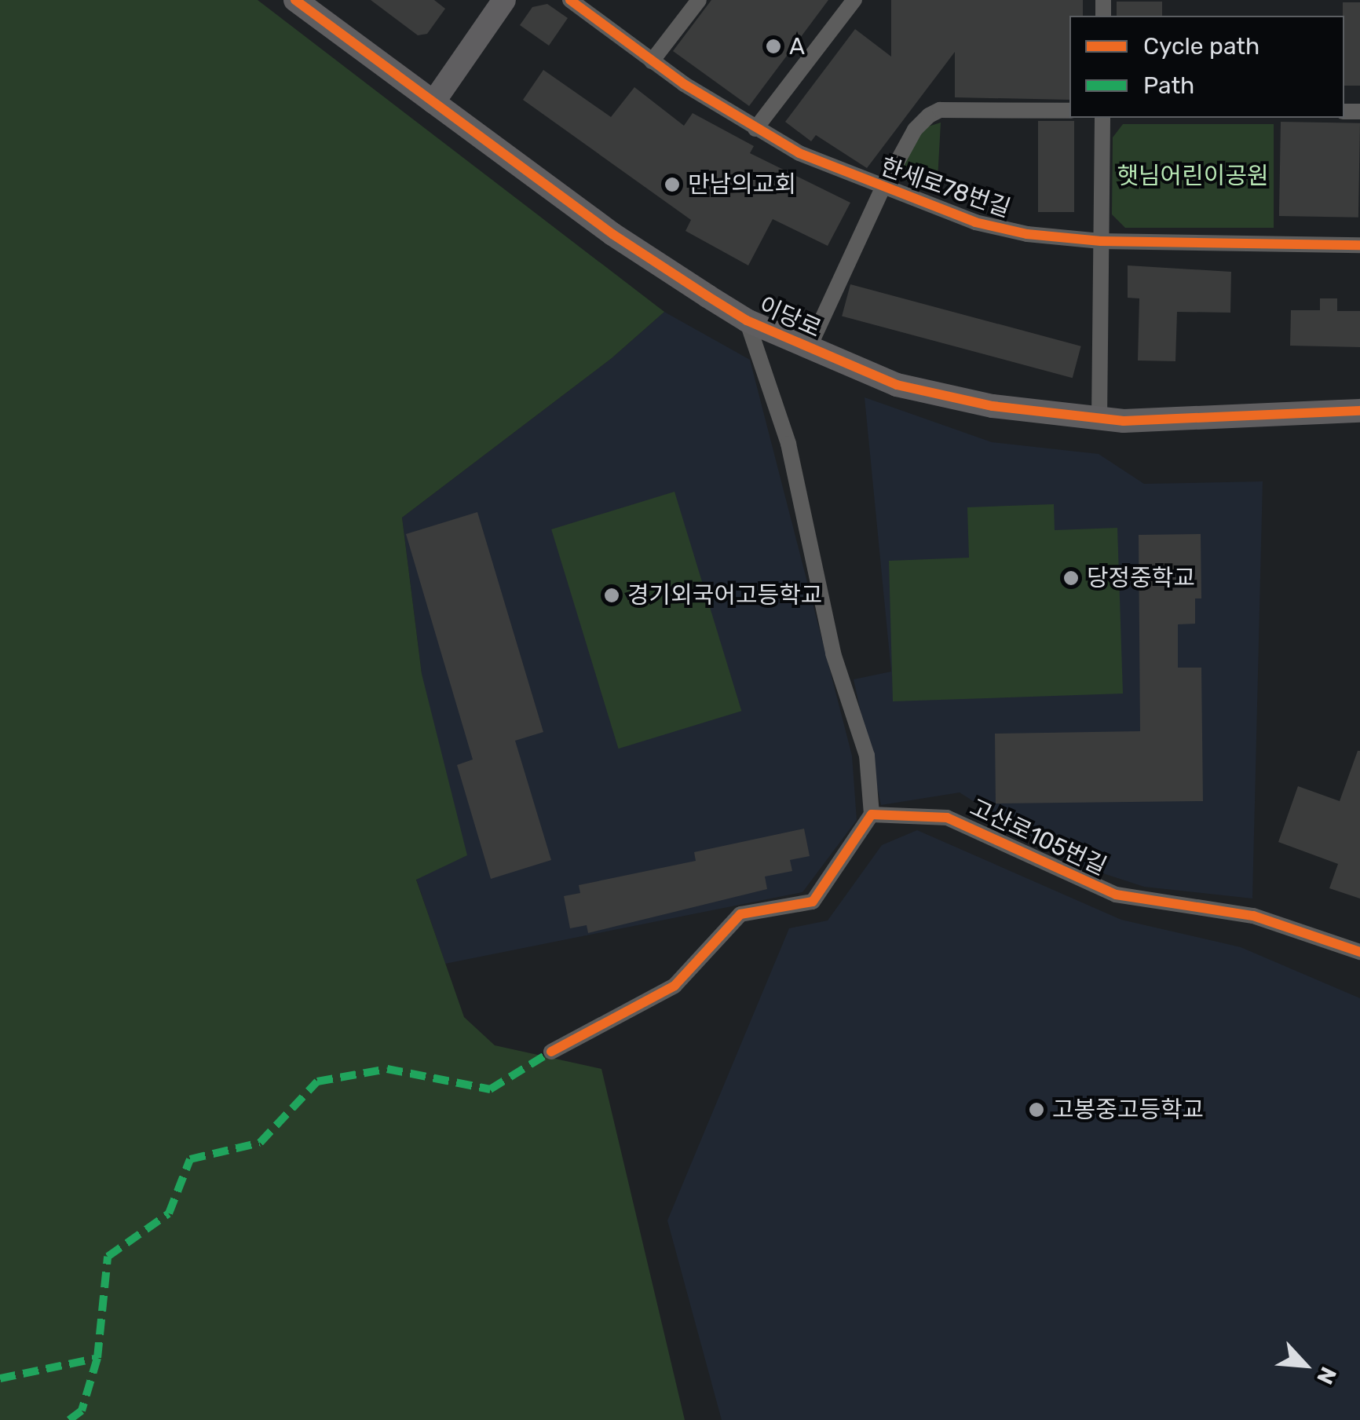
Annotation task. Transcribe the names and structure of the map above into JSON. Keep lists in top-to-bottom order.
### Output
{
  "streets": {
    "street": ["한세로78번길", "이당로", "고산로105번길"]
  },
  "crossings": [
    ["이당로", "고산로105번길"]
  ],
  "parks": ["햇님어린이공원"],
  "places": [
    "A",
    "만남의교회",
    "당정중학교",
    "경기외국어고등학교",
    "고봉중고등학교"
  ],
  "legend": ["Cycle path", "Path"],
  "north": "bottom right"
}
